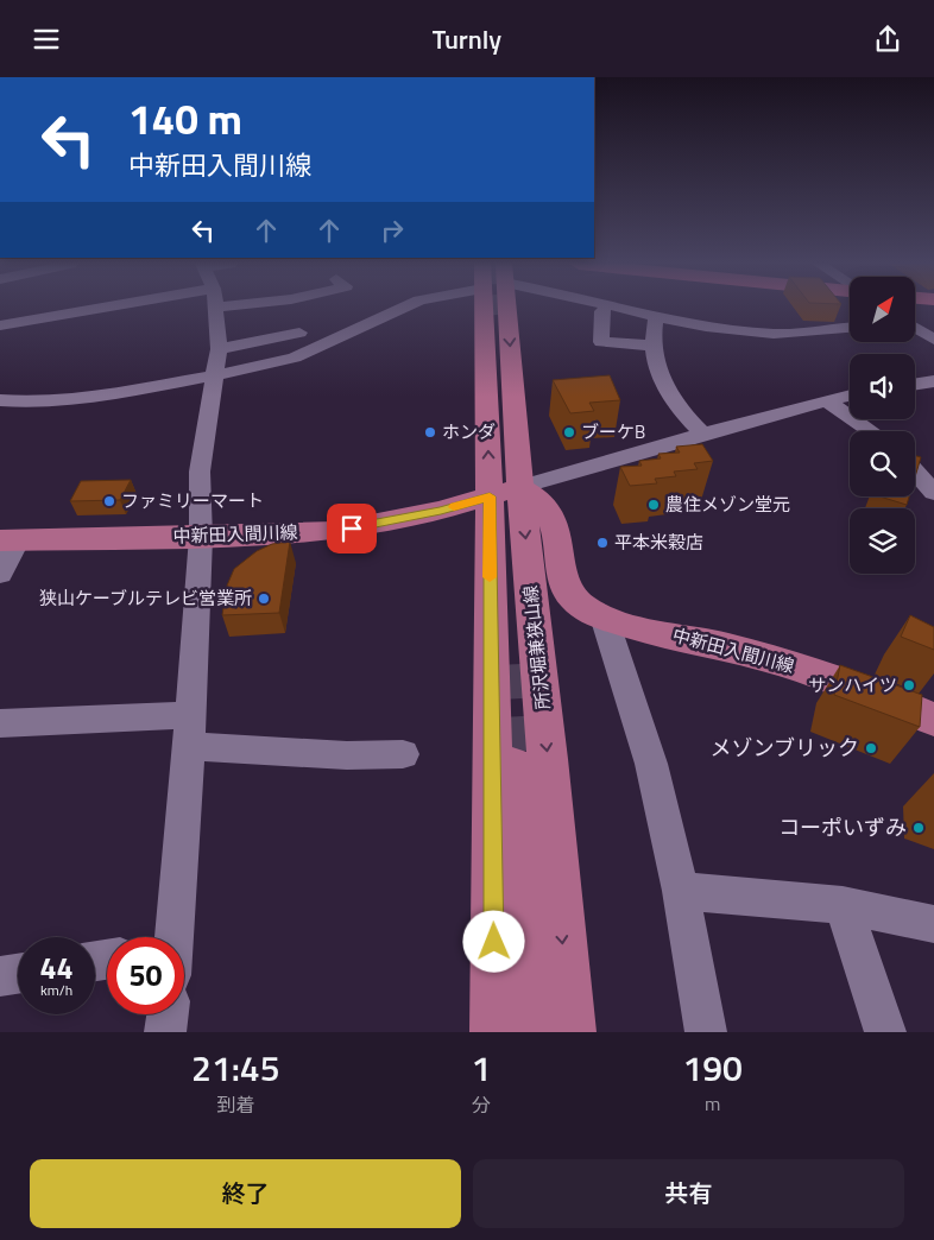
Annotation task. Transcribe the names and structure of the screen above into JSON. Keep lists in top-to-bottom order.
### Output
{
  "streets": {
    "main road": ["中新田入間川線", "所沢堀兼狭山線"]
  },
  "crossings": [
    ["中新田入間川線", "所沢堀兼狭山線"]
  ],
  "places": [
    "ホンダ",
    "ブーケB",
    "ファミリーマート",
    "農住メゾン堂元",
    "平本米穀店",
    "狭山ケーブルテレビ営業所",
    "サンハイツ",
    "メゾンブリック",
    "コーポいずみ"
  ],
  "north": "top right",
  "page": {
    "header": "Turnly",
    "turn": ["140 m", "中新田入間川線"],
    "speed": "44 km/h",
    "limit": "50",
    "eta": [
      "21:45",
      "到着",
      "1",
      "分",
      "190",
      "m"
    ],
    "buttons": ["終了", "共有"]
  }
}
